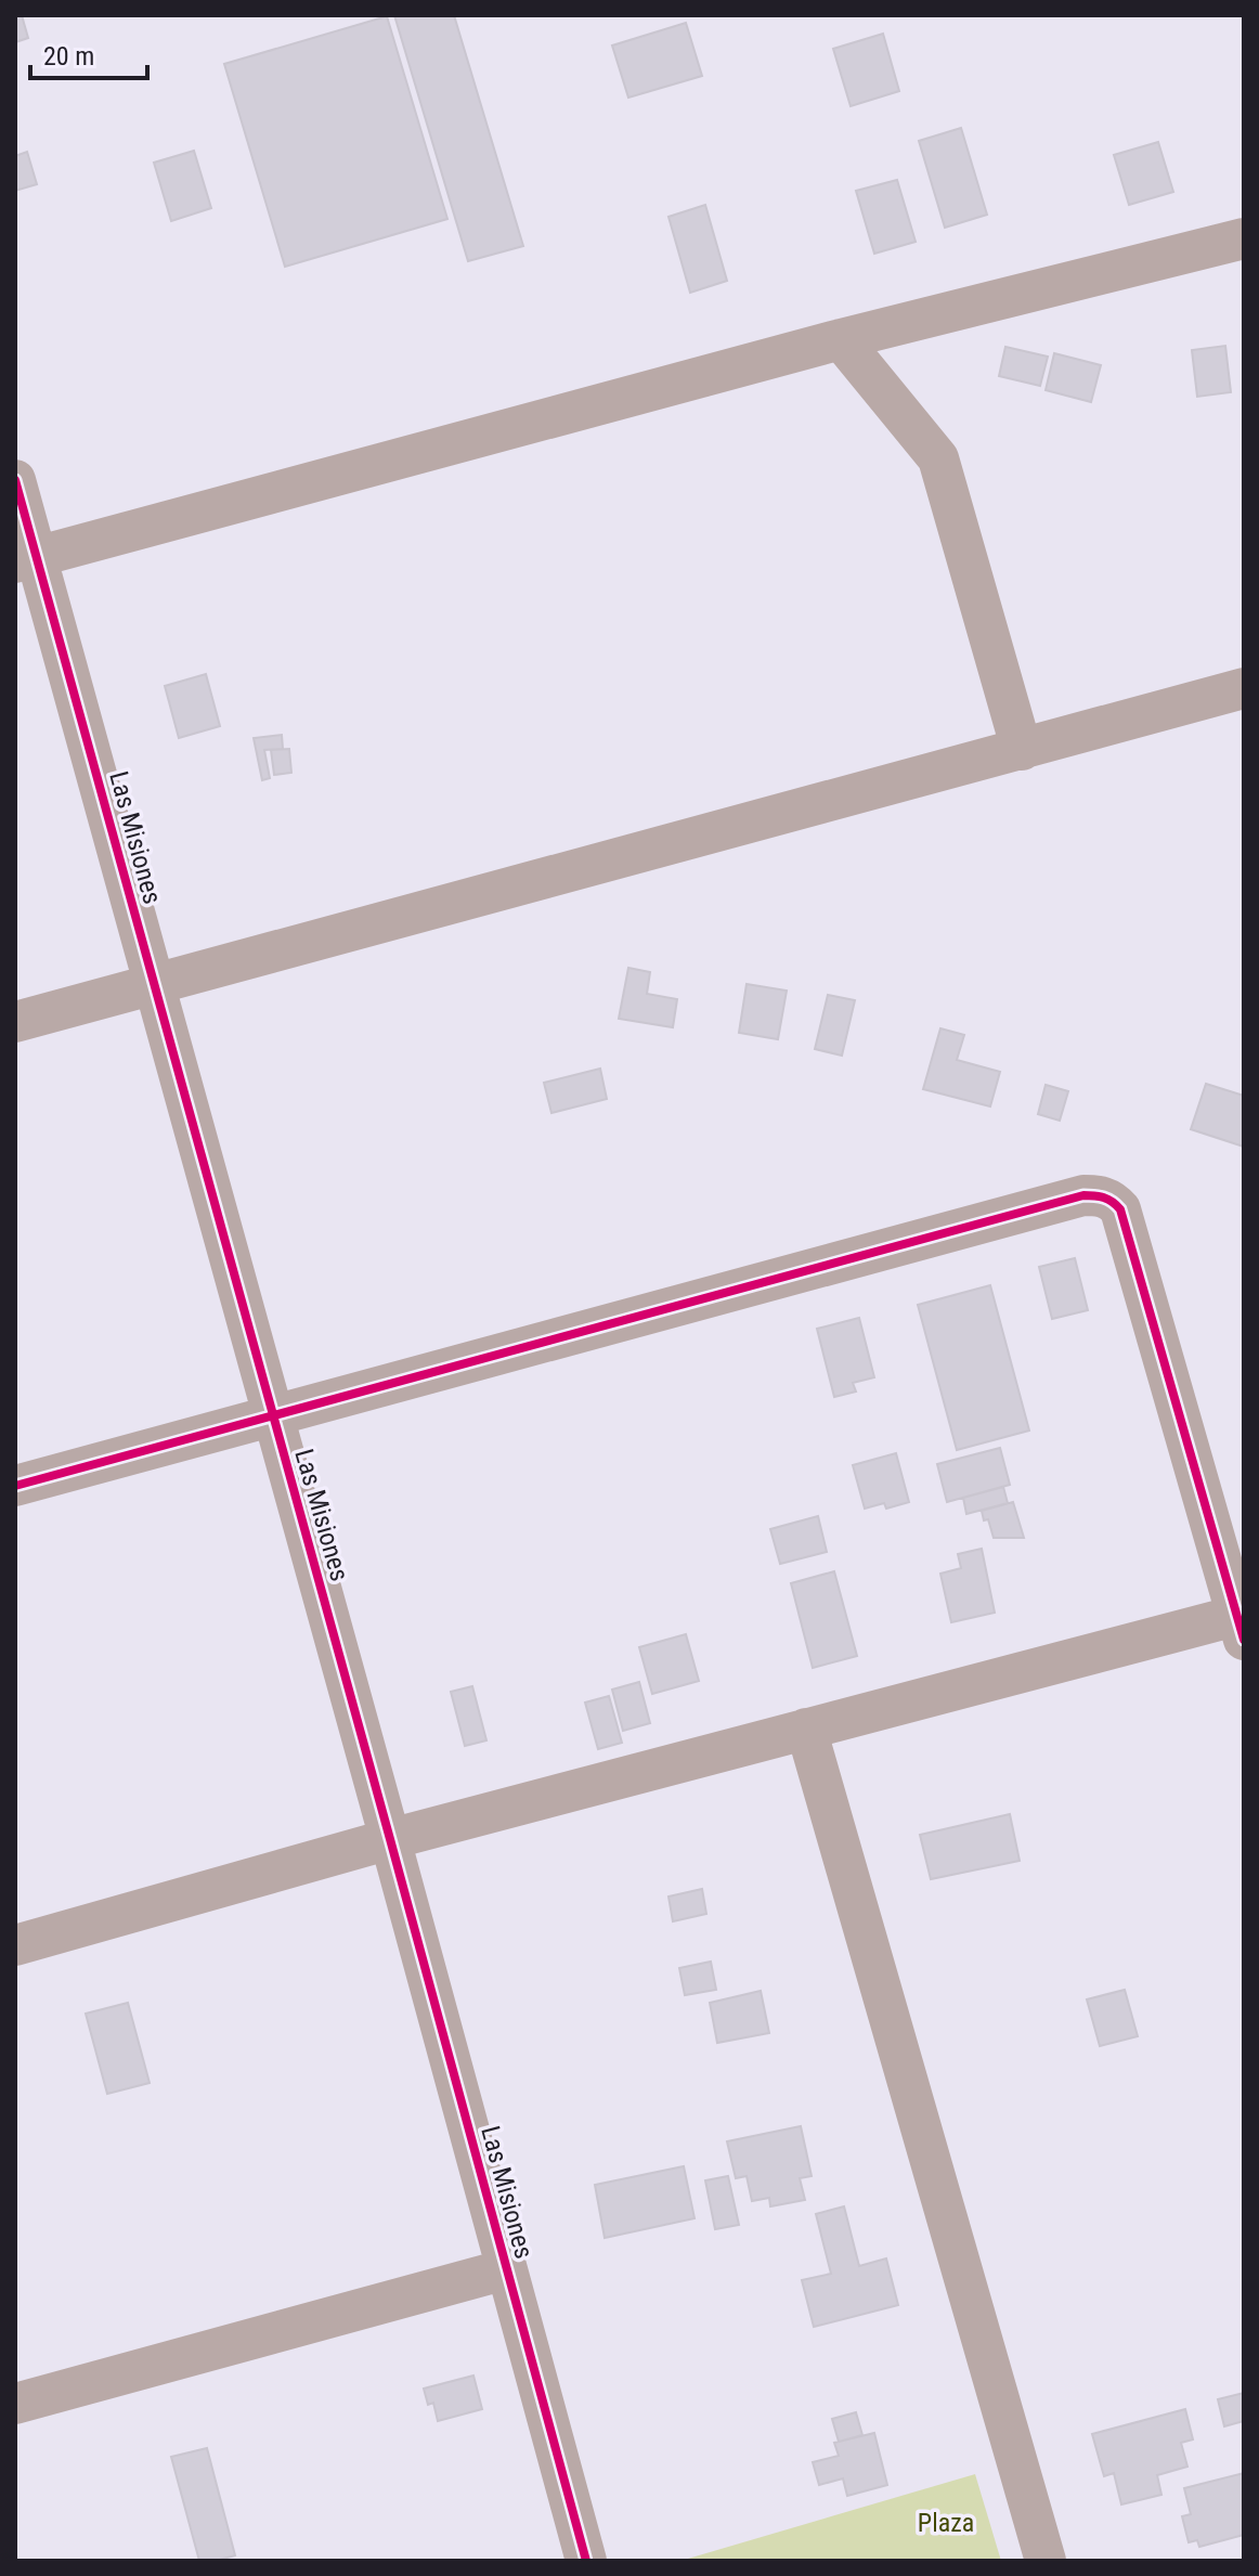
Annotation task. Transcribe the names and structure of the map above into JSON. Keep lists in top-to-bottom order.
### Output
{
  "streets": {
    "street": ["Las Misiones"]
  },
  "parks": ["Plaza"],
  "scale_bar": "20 m"
}
